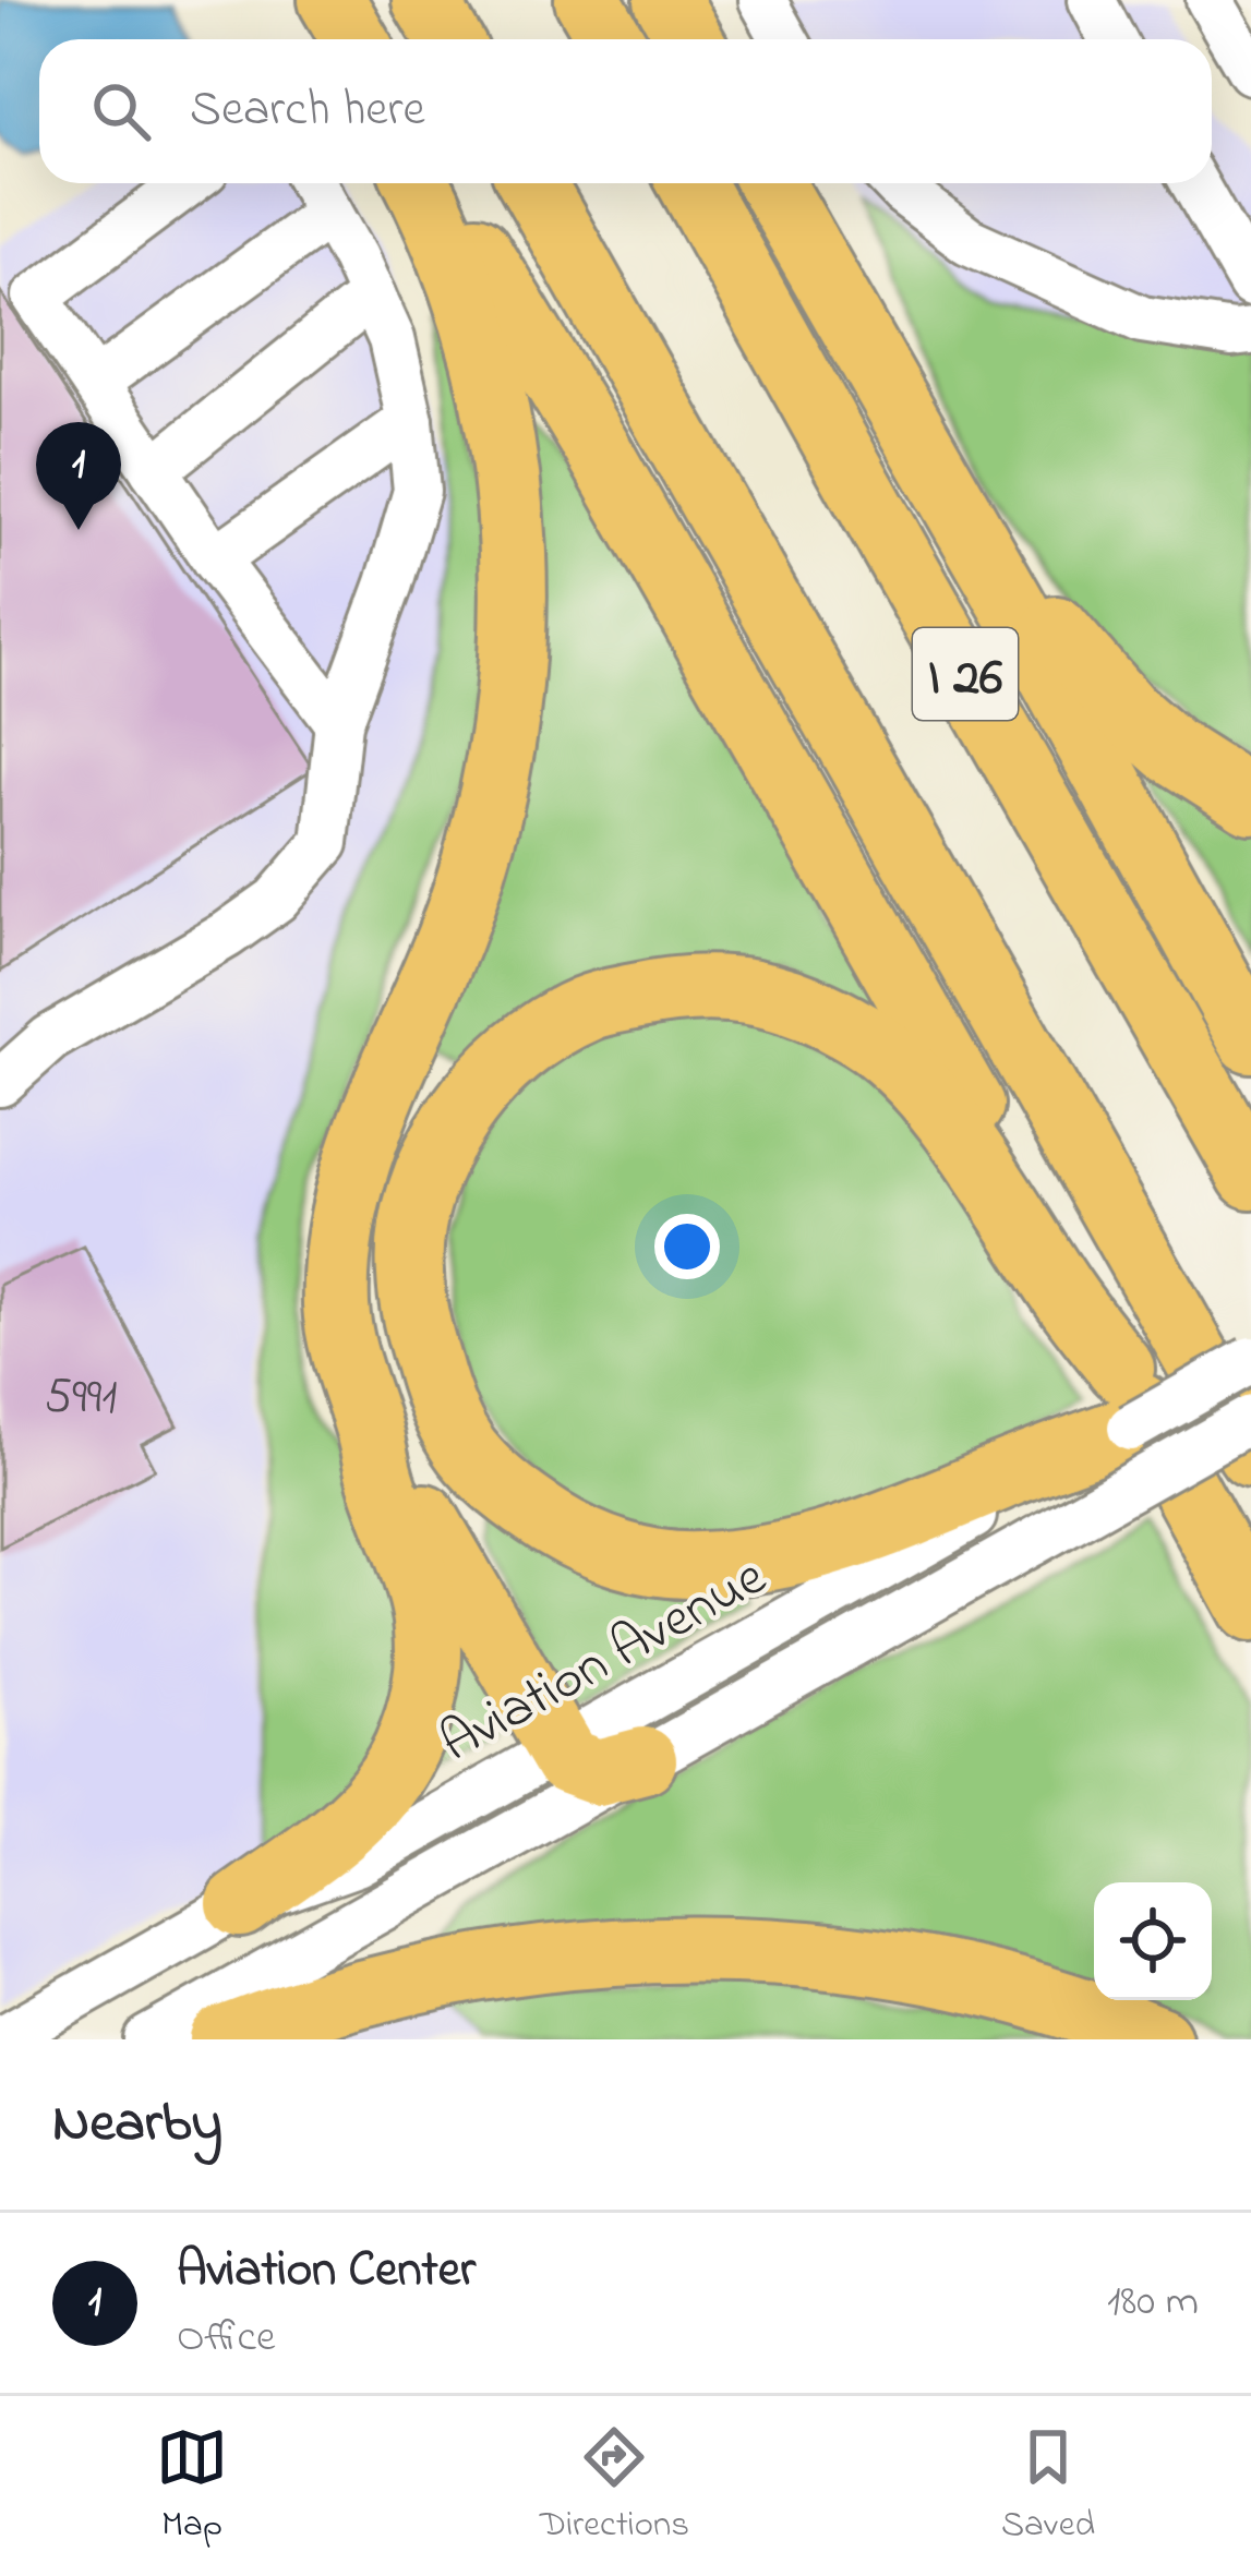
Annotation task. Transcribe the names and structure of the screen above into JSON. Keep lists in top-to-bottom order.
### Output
{
  "streets": {
    "highway": ["I 26"],
    "street": ["Aviation Avenue"]
  },
  "house_numbers": ["5991"],
  "page": {
    "search": "Search here",
    "pins": "1",
    "heading": "Nearby",
    "list": [
      {
        "mark": "1",
        "name": "Aviation Center",
        "note": "Office",
        "value": "180 m"
      }
    ],
    "nav": ["Map", "Directions", "Saved"]
  }
}
